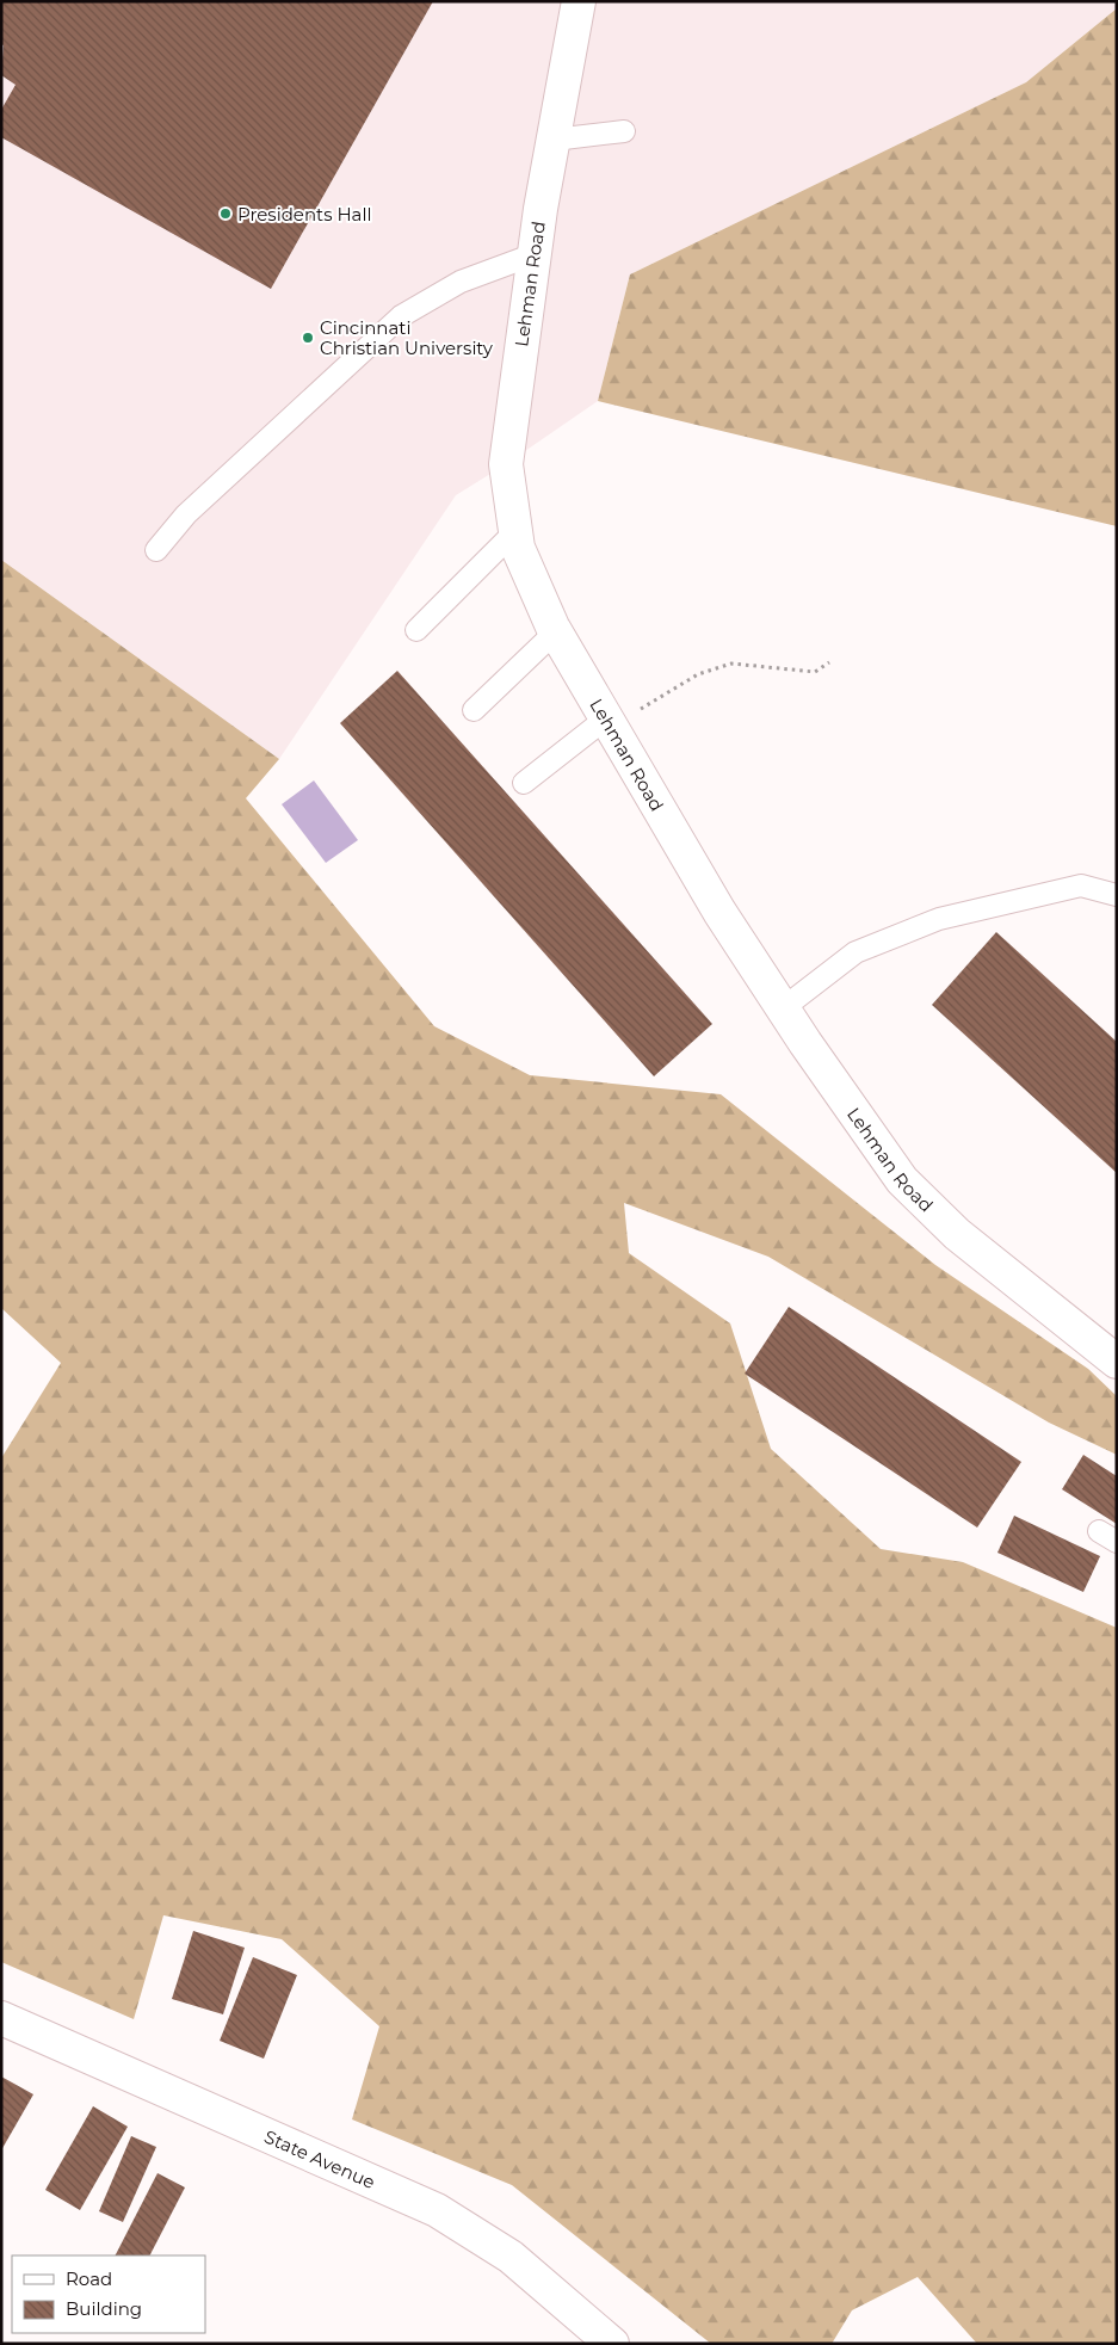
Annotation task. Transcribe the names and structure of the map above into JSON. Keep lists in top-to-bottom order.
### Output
{
  "streets": {
    "street": ["Lehman Road", "State Avenue"]
  },
  "places": ["Presidents Hall", "Cincinnati Christian University"],
  "legend": ["Road", "Building"]
}
